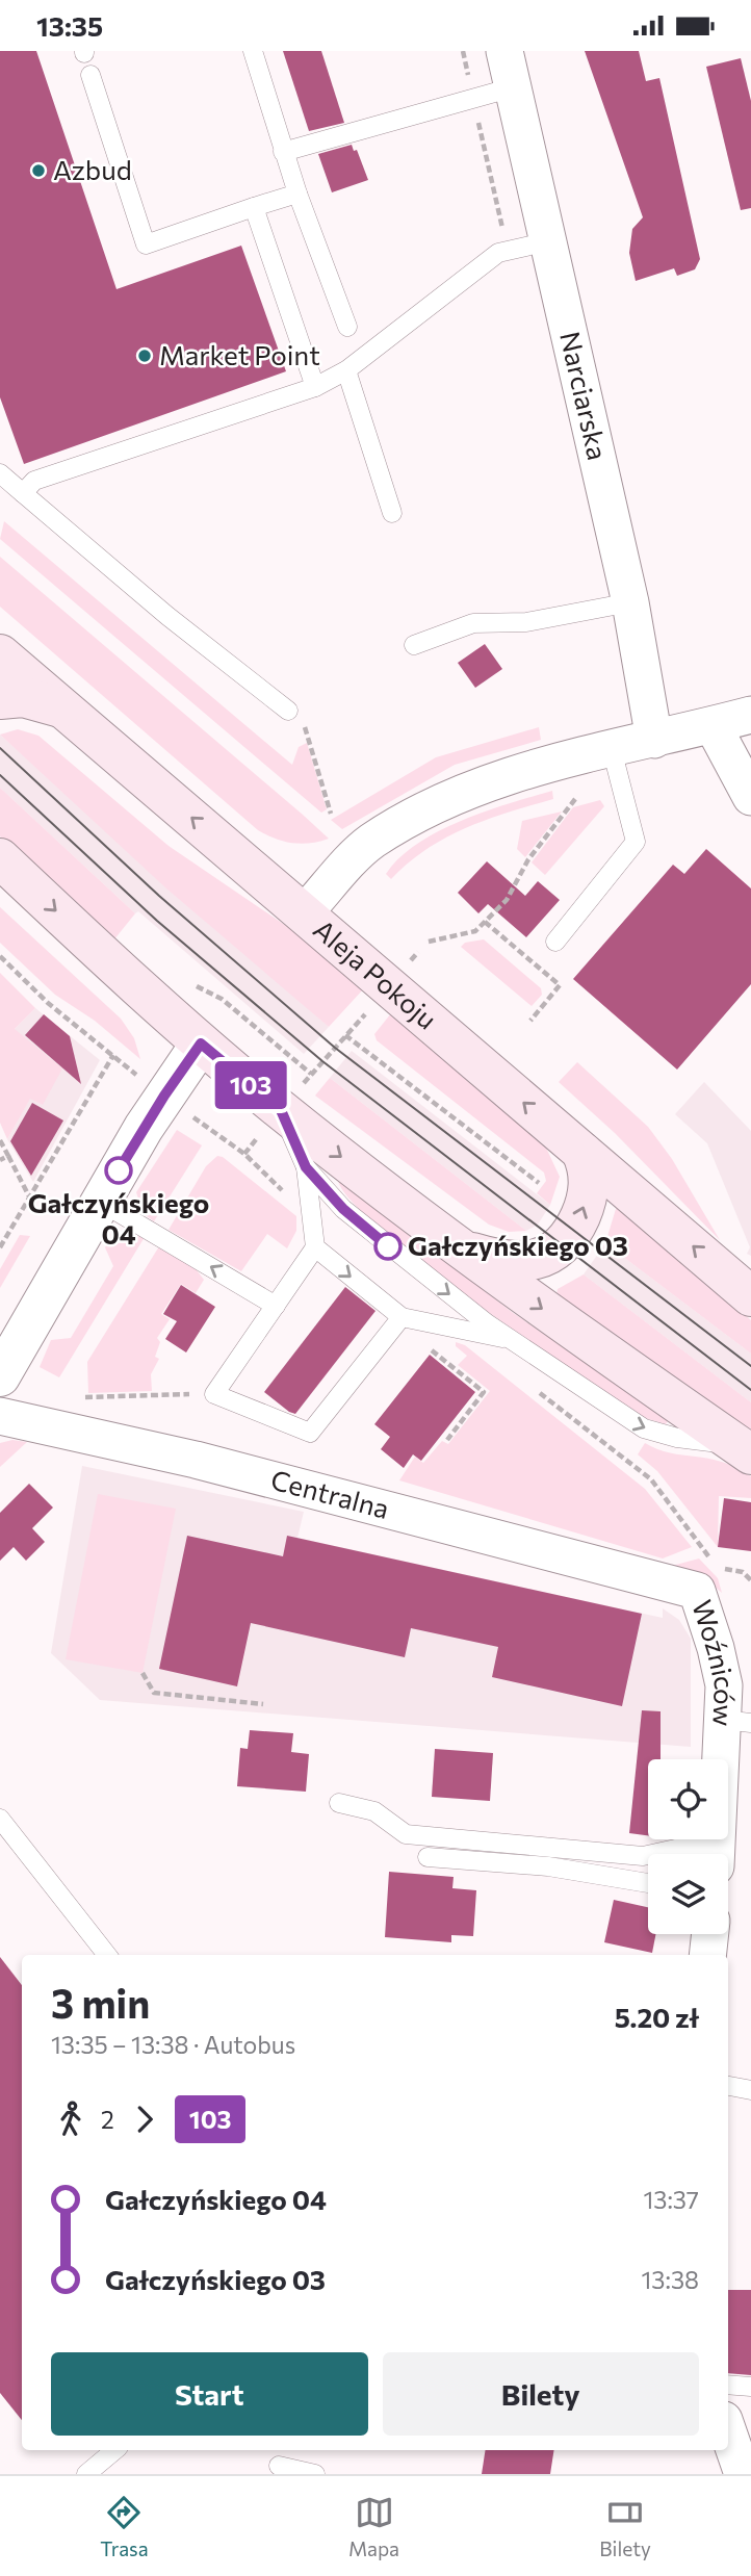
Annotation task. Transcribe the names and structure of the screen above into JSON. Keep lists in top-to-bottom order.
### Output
{
  "streets": {
    "main road": ["Aleja Pokoju"],
    "street": ["Narciarska", "Centralna", "Woźniców"]
  },
  "crossings": [
    ["Centralna", "Woźniców"]
  ],
  "places": [
    "Azbud",
    "Market Point",
    "Gałczyńskiego 04",
    "Gałczyńskiego 03"
  ],
  "lines": ["bus line 103"],
  "page": {
    "status": "13:35",
    "on_map": "103",
    "heading": ["3 min", "13:35 – 13:38 · Autobus", "5.20 zł"],
    "legs": ["2", "103"],
    "list": [
      {
        "name": "Gałczyńskiego 04",
        "value": "13:37"
      },
      {
        "name": "Gałczyńskiego 03",
        "value": "13:38"
      }
    ],
    "buttons": ["Start", "Bilety"],
    "tabs": ["Trasa", "Mapa", "Bilety"]
  }
}
